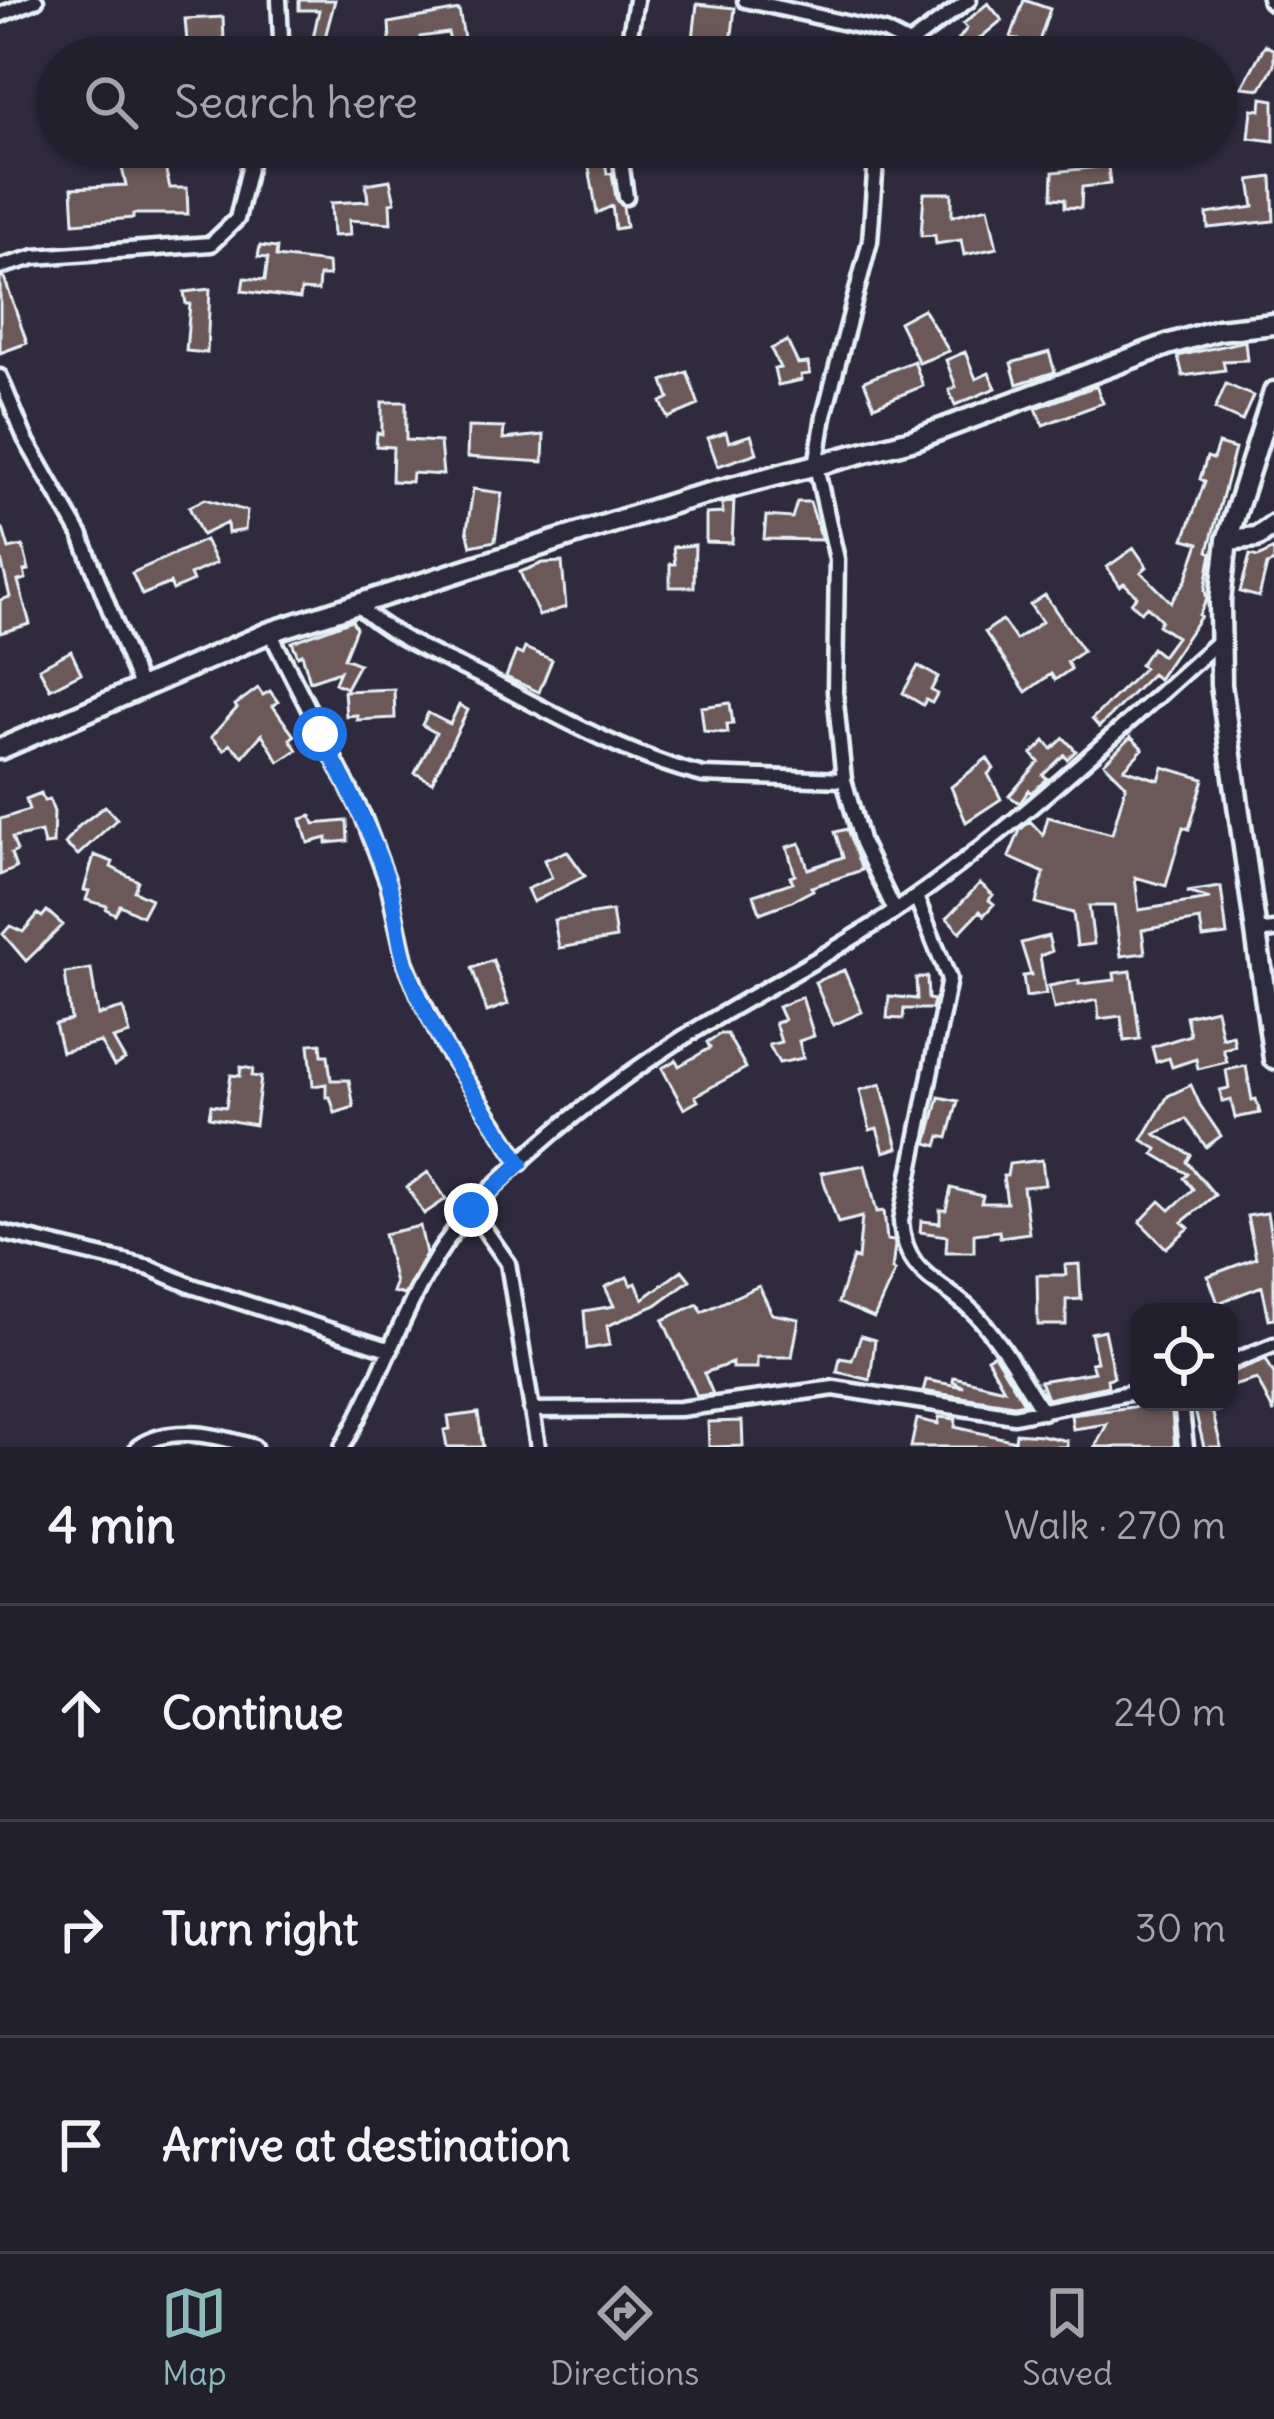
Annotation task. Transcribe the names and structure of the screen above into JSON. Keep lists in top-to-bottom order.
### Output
{
  "page": {
    "search": "Search here",
    "heading": ["4 min", "Walk · 270 m"],
    "list": [
      ["Continue", "240 m"],
      ["Turn right", "30 m"],
      "Arrive at destination"
    ],
    "nav": ["Map", "Directions", "Saved"]
  }
}
